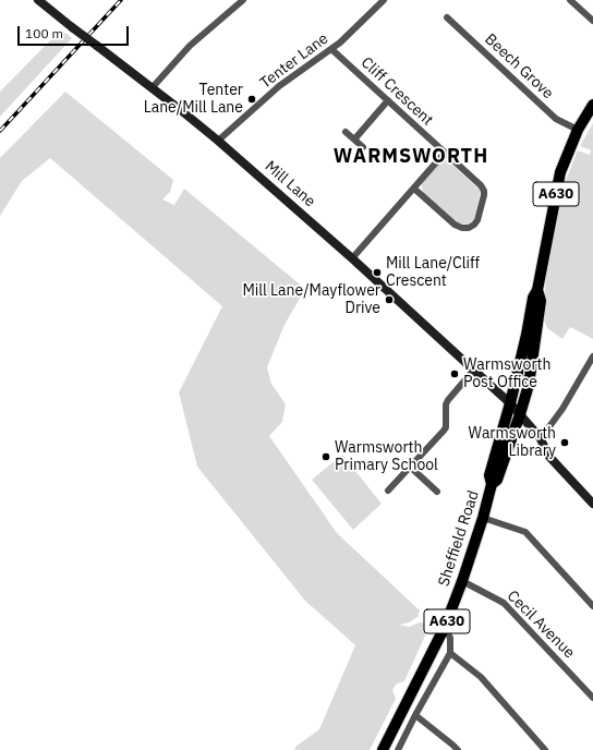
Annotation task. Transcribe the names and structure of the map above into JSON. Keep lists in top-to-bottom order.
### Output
{
  "streets": {
    "main road": ["A630", "Sheffield Road"],
    "street": [
      "Tenter Lane",
      "Beech Grove",
      "Cliff Crescent",
      "Mill Lane",
      "Cecil Avenue"
    ]
  },
  "crossings": [
    ["Tenter Lane", "Cliff Crescent"],
    ["Tenter Lane", "Mill Lane"],
    ["Beech Grove", "A630"],
    ["Mill Lane", "A630"],
    ["Mill Lane", "Sheffield Road"],
    ["A630", "Sheffield Road"],
    ["Sheffield Road", "Cecil Avenue"]
  ],
  "districts": ["WARMSWORTH"],
  "places": [
    "Tenter Lane/Mill Lane",
    "Mill Lane/Cliff Crescent",
    "Mill Lane/Mayflower Drive",
    "Warmsworth Post Office",
    "Warmsworth Library",
    "Warmsworth Primary School"
  ],
  "scale_bar": "100 m"
}
